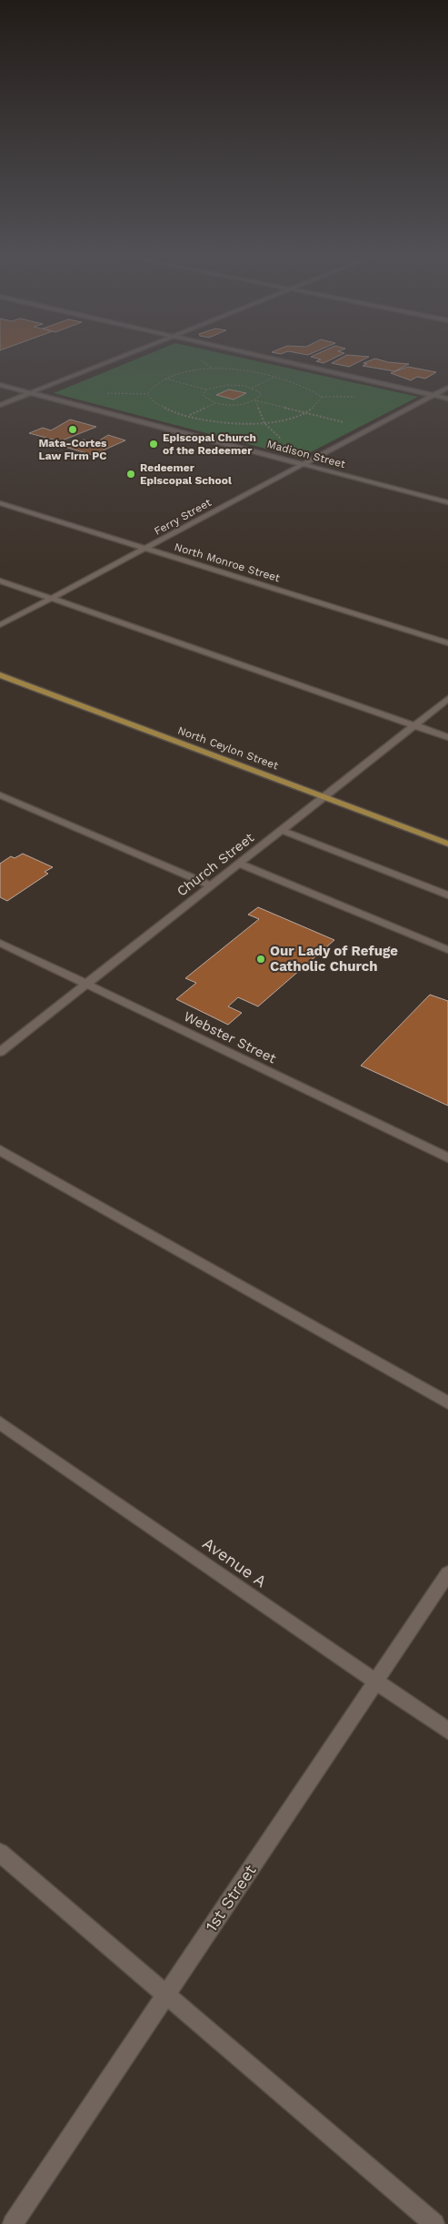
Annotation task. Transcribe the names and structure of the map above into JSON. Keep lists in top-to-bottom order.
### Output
{
  "streets": {
    "main road": ["North Ceylon Street"],
    "street": [
      "Madison Street",
      "Ferry Street",
      "North Monroe Street",
      "Church Street",
      "Webster Street",
      "Avenue A",
      "1st Street"
    ]
  },
  "crossings": [
    ["Madison Street", "Ferry Street"],
    ["Ferry Street", "North Monroe Street"],
    ["North Ceylon Street", "Church Street"],
    ["Church Street", "Webster Street"],
    ["Avenue A", "1st Street"]
  ],
  "places": [
    "Mata-Cortes Law Firm PC",
    "Episcopal Church of the Redeemer",
    "Redeemer Episcopal School",
    "Our Lady of Refuge Catholic Church"
  ]
}
